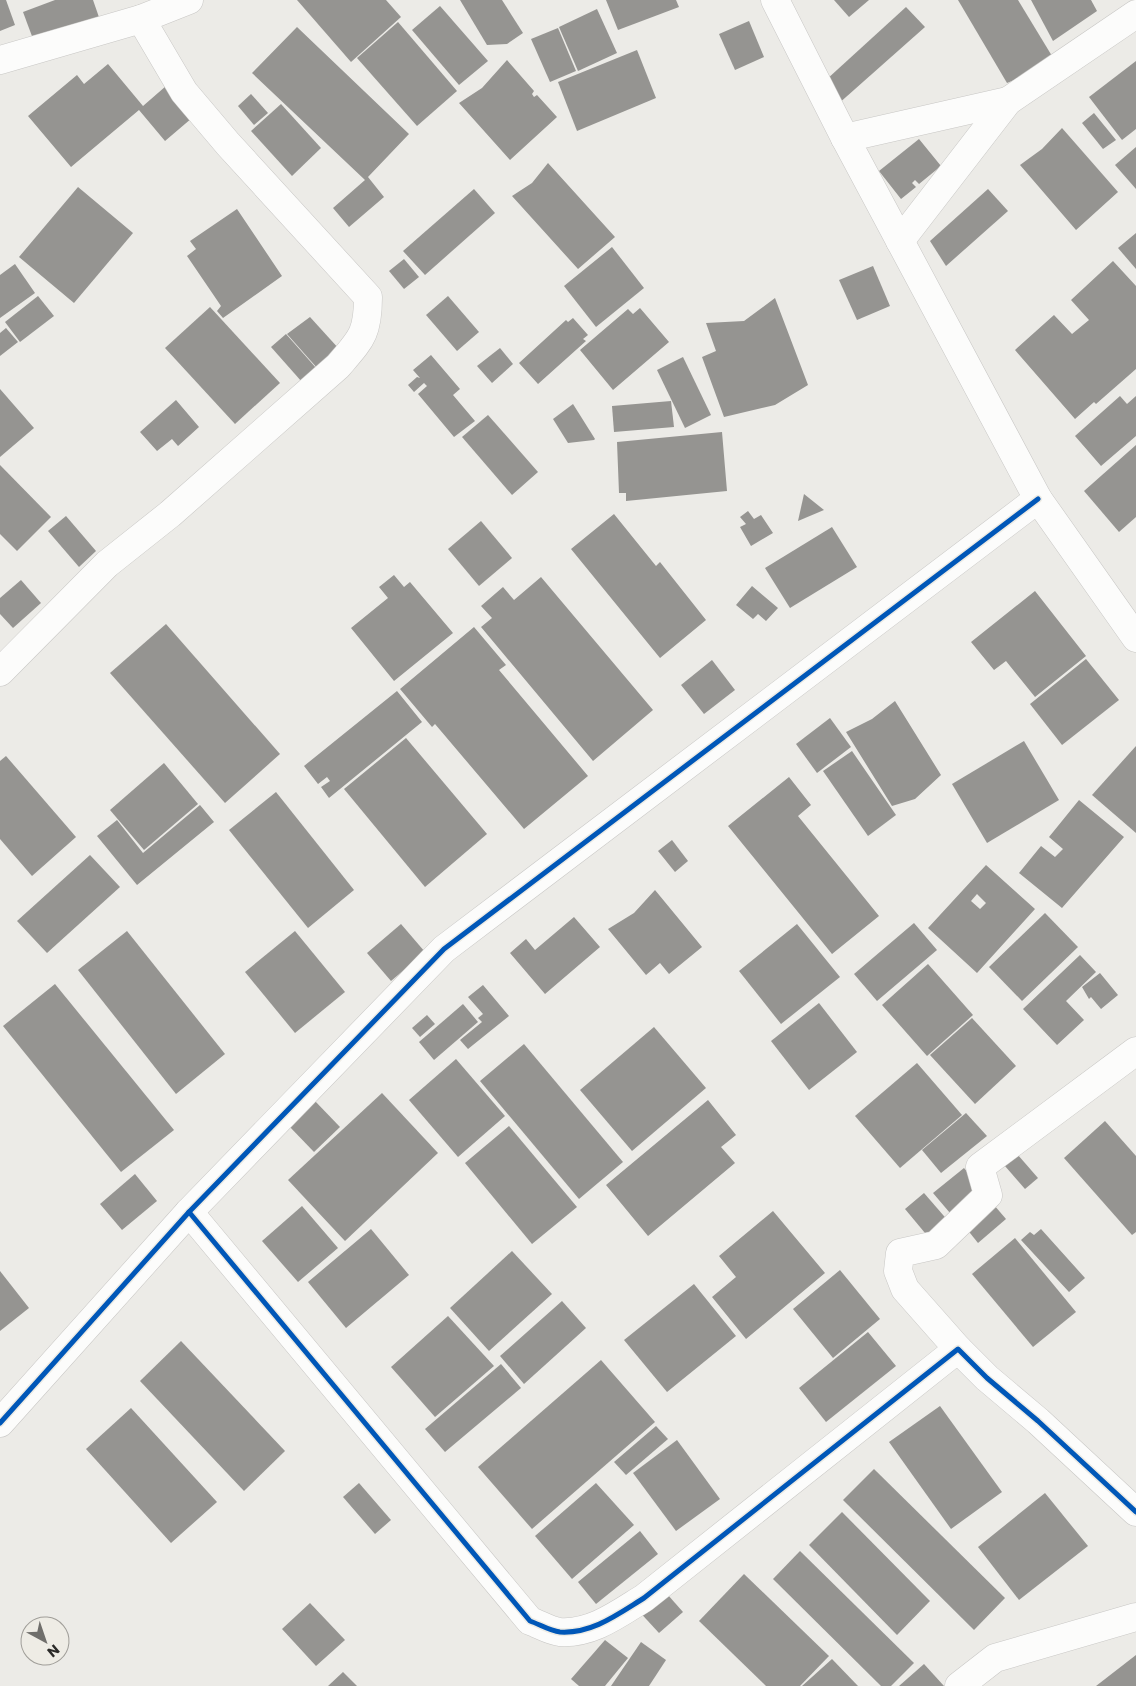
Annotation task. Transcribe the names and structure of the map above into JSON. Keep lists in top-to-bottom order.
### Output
{
  "north": "bottom right"
}
